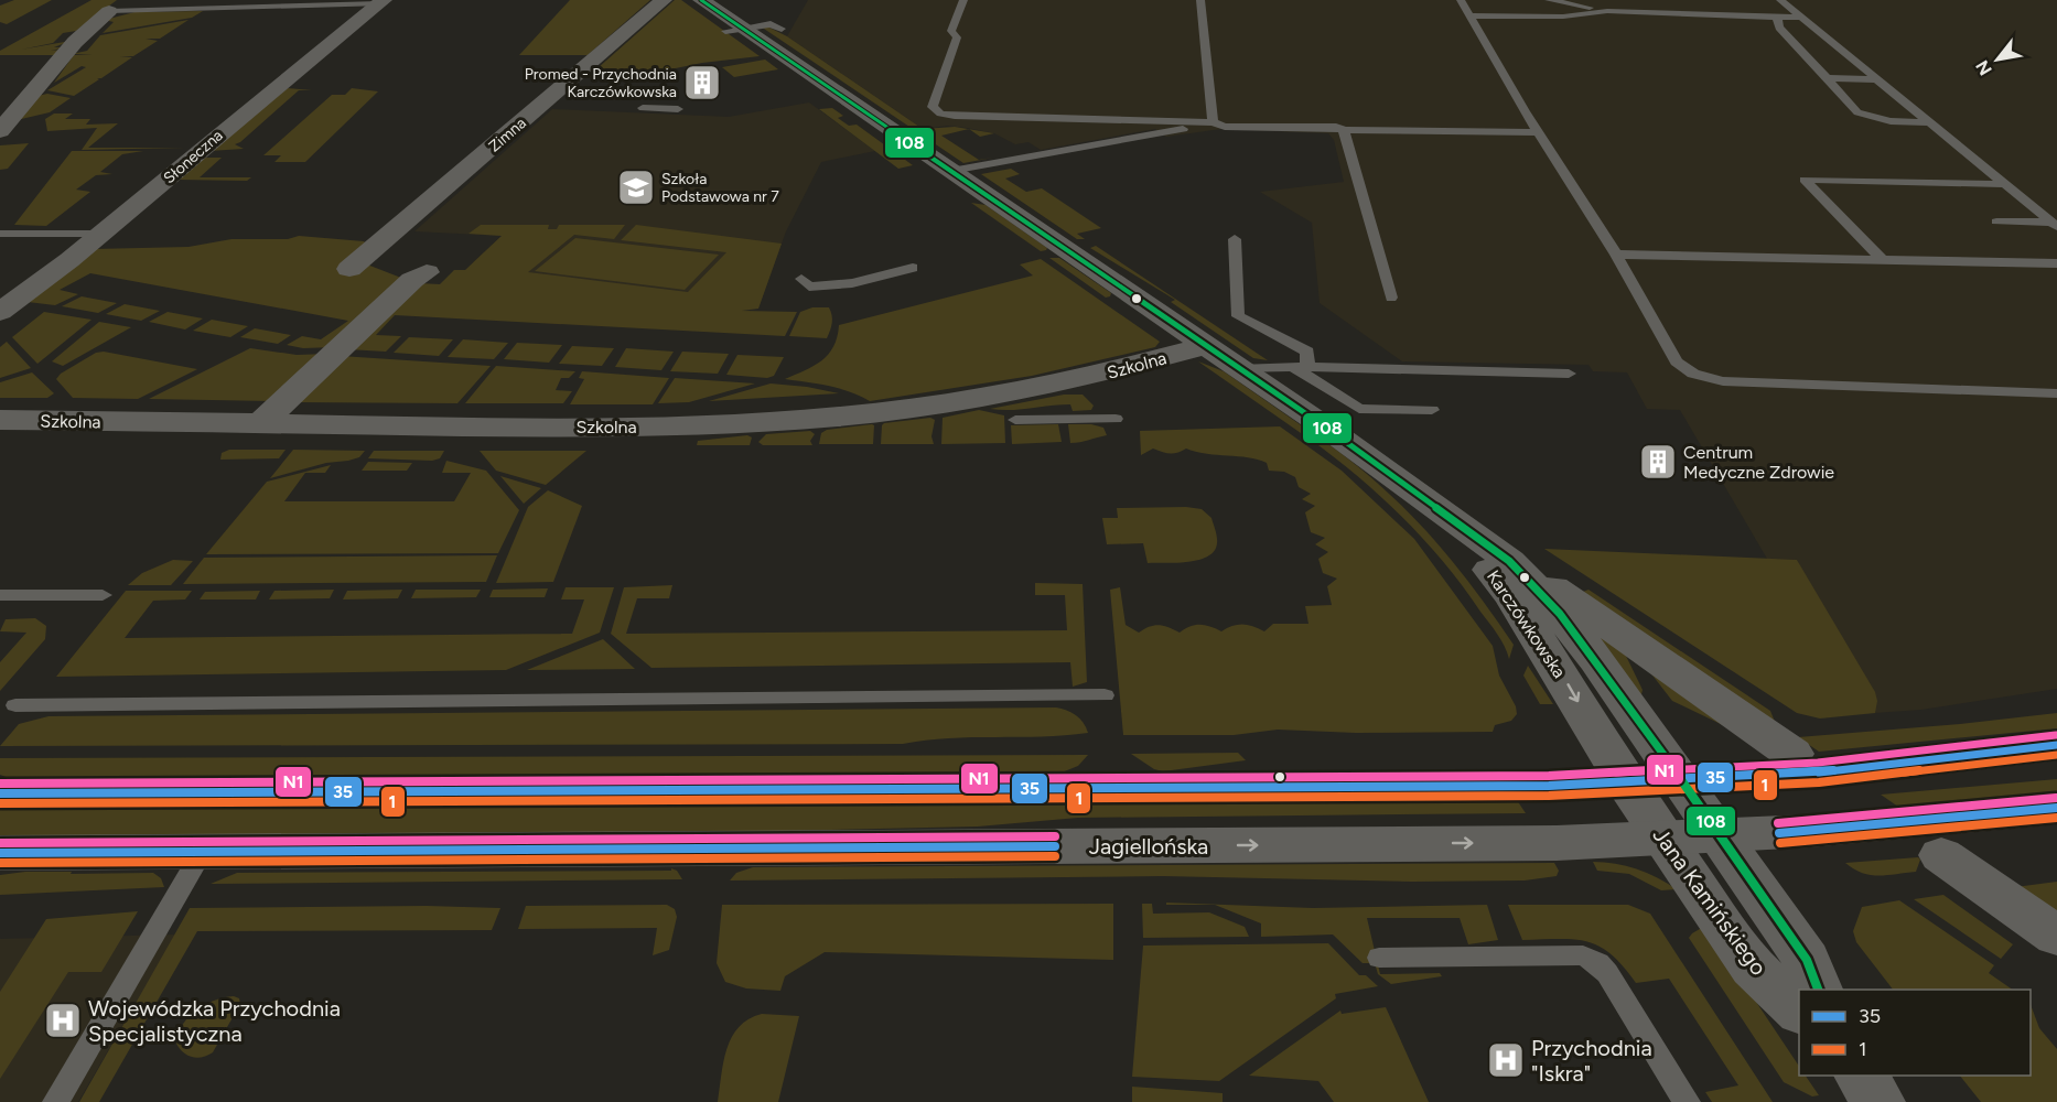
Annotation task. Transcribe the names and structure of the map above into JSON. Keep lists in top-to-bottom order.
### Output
{
  "streets": {
    "street": [
      "Zimna",
      "Słoneczna",
      "Szkolna",
      "Karczówkowska",
      "Jagiellońska",
      "Jana Kamińskiego"
    ]
  },
  "crossings": [
    ["Szkolna", "Karczówkowska"],
    ["Karczówkowska", "Jagiellońska"],
    ["Karczówkowska", "Jana Kamińskiego"],
    ["Jagiellońska", "Jana Kamińskiego"]
  ],
  "places": {
    "building": ["Promed - Przychodnia Karczówkowska", "Centrum Medyczne Zdrowie"],
    "school or university": ["Szkoła Podstawowa nr 7"],
    "hospital": ["Wojewódzka Przychodnia Specjalistyczna", "Przychodnia \"Iskra\""]
  },
  "lines": [
    "transit line 108",
    "transit line N1",
    "transit line 35",
    "transit line 1"
  ],
  "legend": ["35", "1"],
  "north": "bottom left"
}
